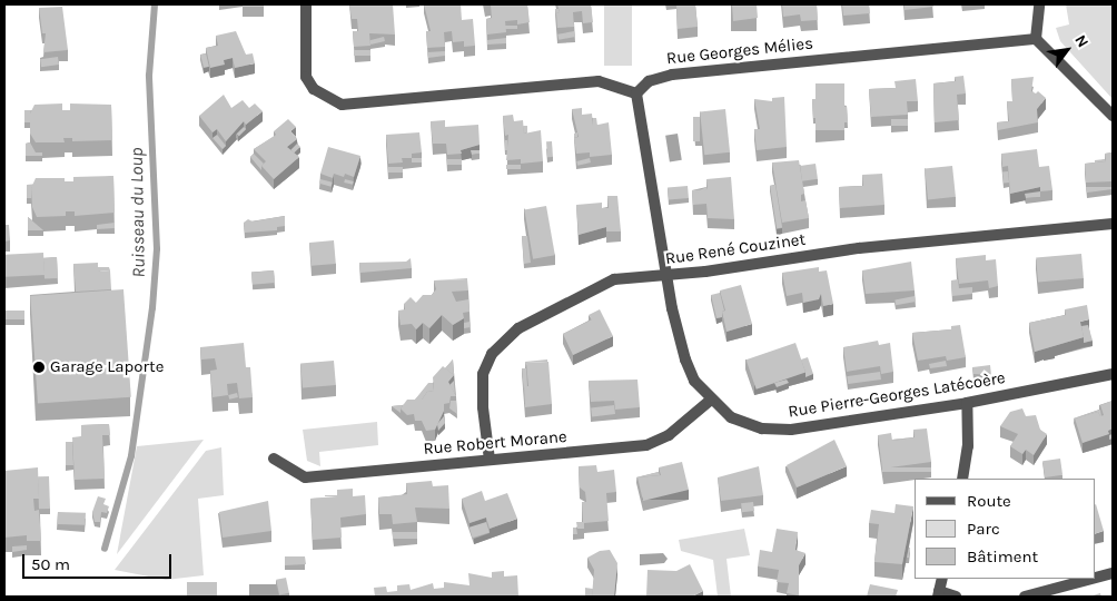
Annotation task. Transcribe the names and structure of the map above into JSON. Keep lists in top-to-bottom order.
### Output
{
  "streets": {
    "street": [
      "Rue Georges Mélies",
      "Rue René Couzinet",
      "Rue Pierre-Georges Latécoère",
      "Rue Robert Morane"
    ]
  },
  "crossings": [
    ["Rue Georges Mélies", "Rue Pierre-Georges Latécoère"],
    ["Rue René Couzinet", "Rue Pierre-Georges Latécoère"],
    ["Rue René Couzinet", "Rue Robert Morane"],
    ["Rue Pierre-Georges Latécoère", "Rue Robert Morane"]
  ],
  "water": ["Ruisseau du Loup"],
  "places": ["Garage Laporte"],
  "legend": ["Route", "Parc", "Bâtiment"],
  "scale_bar": "50 m",
  "north": "top right"
}
